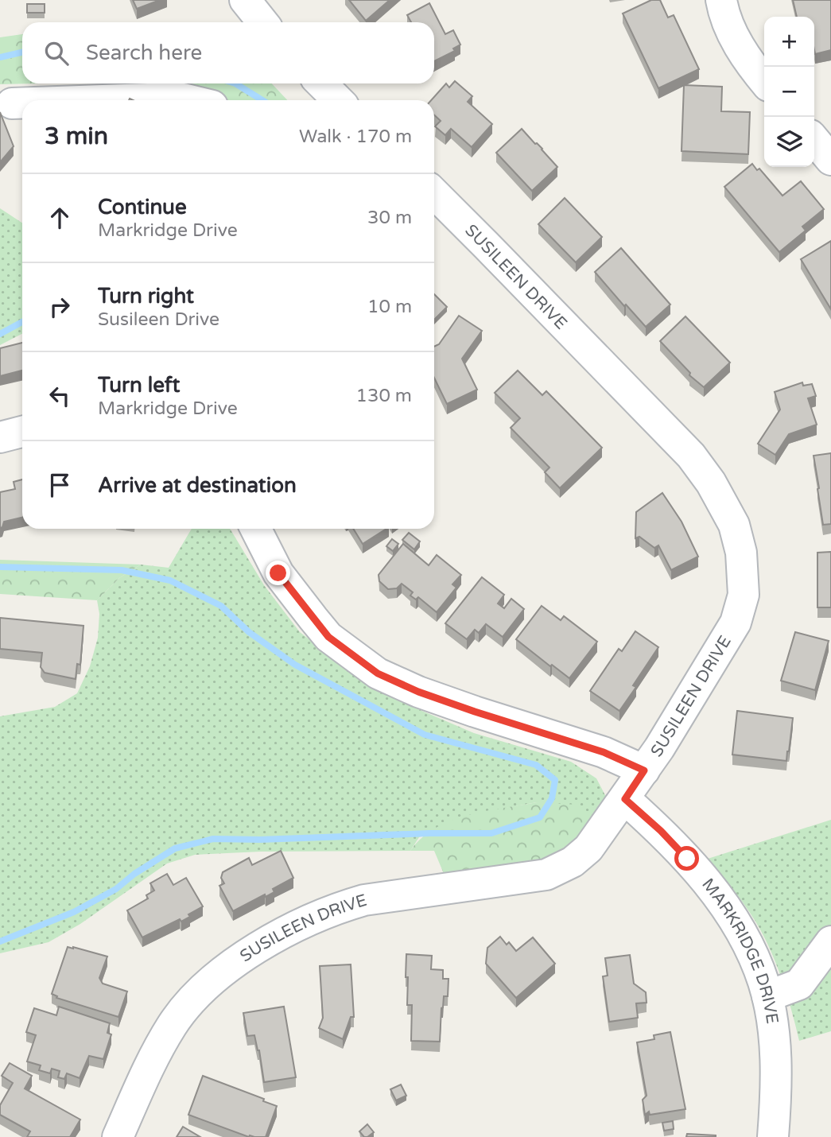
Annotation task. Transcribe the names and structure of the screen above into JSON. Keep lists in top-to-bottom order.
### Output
{
  "streets": {
    "street": ["SUSILEEN DRIVE", "MARKRIDGE DRIVE"]
  },
  "crossings": [
    ["SUSILEEN DRIVE", "MARKRIDGE DRIVE"]
  ],
  "page": {
    "map_buttons": ["+", "−"],
    "search": "Search here",
    "heading": ["3 min", "Walk · 170 m"],
    "list": [
      ["Continue", "Markridge Drive", "30 m"],
      ["Turn right", "Susileen Drive", "10 m"],
      ["Turn left", "Markridge Drive", "130 m"],
      "Arrive at destination"
    ]
  }
}
